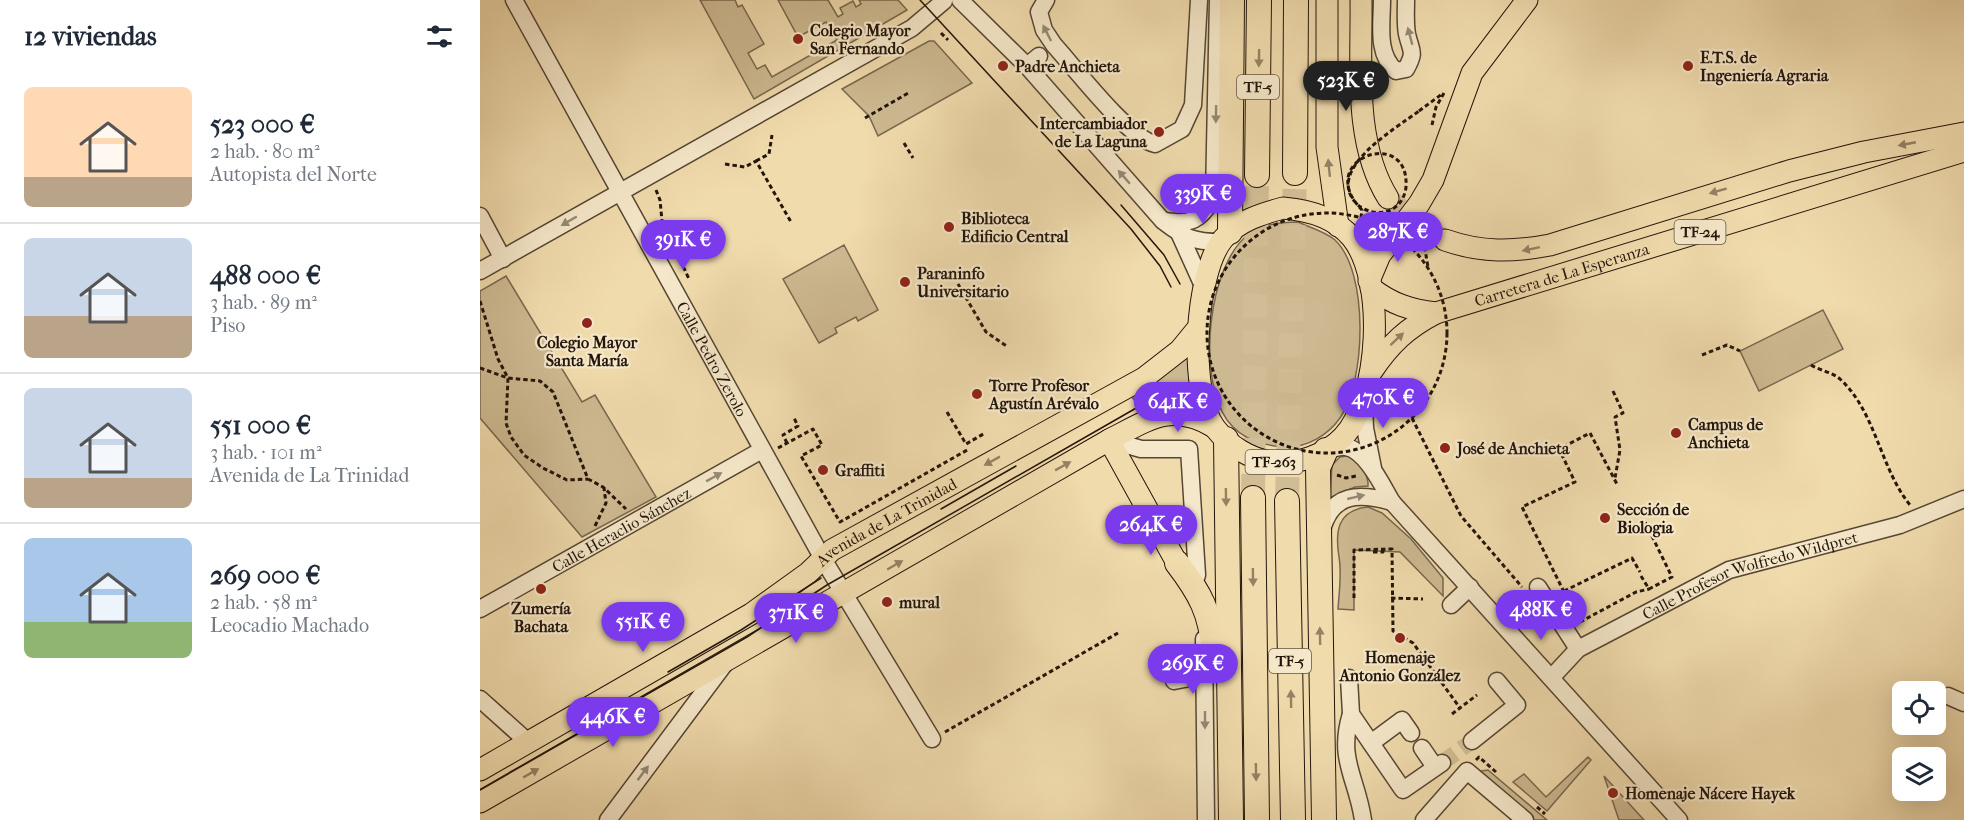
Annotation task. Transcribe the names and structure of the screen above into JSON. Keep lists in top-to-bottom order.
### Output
{
  "streets": {
    "highway": ["TF-5"],
    "main road": [
      "TF-24",
      "Carretera de La Esperanza",
      "TF-263",
      "Avenida de La Trinidad"
    ],
    "street": ["Calle Pedro Zerolo", "Calle Heraclio Sánchez", "Calle Profesor Wolfredo Wildpret"]
  },
  "crossings": [
    ["Carretera de La Esperanza", "TF-263"],
    ["Calle Pedro Zerolo", "Avenida de La Trinidad"],
    ["Calle Pedro Zerolo", "Calle Heraclio Sánchez"]
  ],
  "one_way": ["Calle Heraclio Sánchez"],
  "places": [
    "Colegio Mayor San Fernando",
    "Padre Anchieta",
    "E.T.S. de Ingeniería Agraria",
    "Intercambiador de La Laguna",
    "Biblioteca Edificio Central",
    "Paraninfo Universitario",
    "Colegio Mayor Santa María",
    "Torre Profesor Agustín Arévalo",
    "Campus de Anchieta",
    "José de Anchieta",
    "Graffiti",
    "Sección de Biologia",
    "Zumería Bachata",
    "mural",
    "Homenaje Antonio González",
    "Homenaje Nácere Hayek"
  ],
  "page": {
    "heading": "12 viviendas",
    "price": [
      "523K €",
      "339K €",
      "287K €",
      "391K €",
      "470K €",
      "641K €",
      "264K €",
      "488K €",
      "371K €",
      "551K €",
      "269K €",
      "446K €"
    ],
    "list": [
      {
        "name": "523 000 €",
        "note": "2 hab. · 80 m² · Autopista del Norte"
      },
      {
        "name": "488 000 €",
        "note": "3 hab. · 89 m² · Piso"
      },
      {
        "name": "551 000 €",
        "note": "3 hab. · 101 m² · Avenida de La Trinidad"
      },
      {
        "name": "269 000 €",
        "note": "2 hab. · 58 m² · Leocadio Machado"
      }
    ]
  }
}
